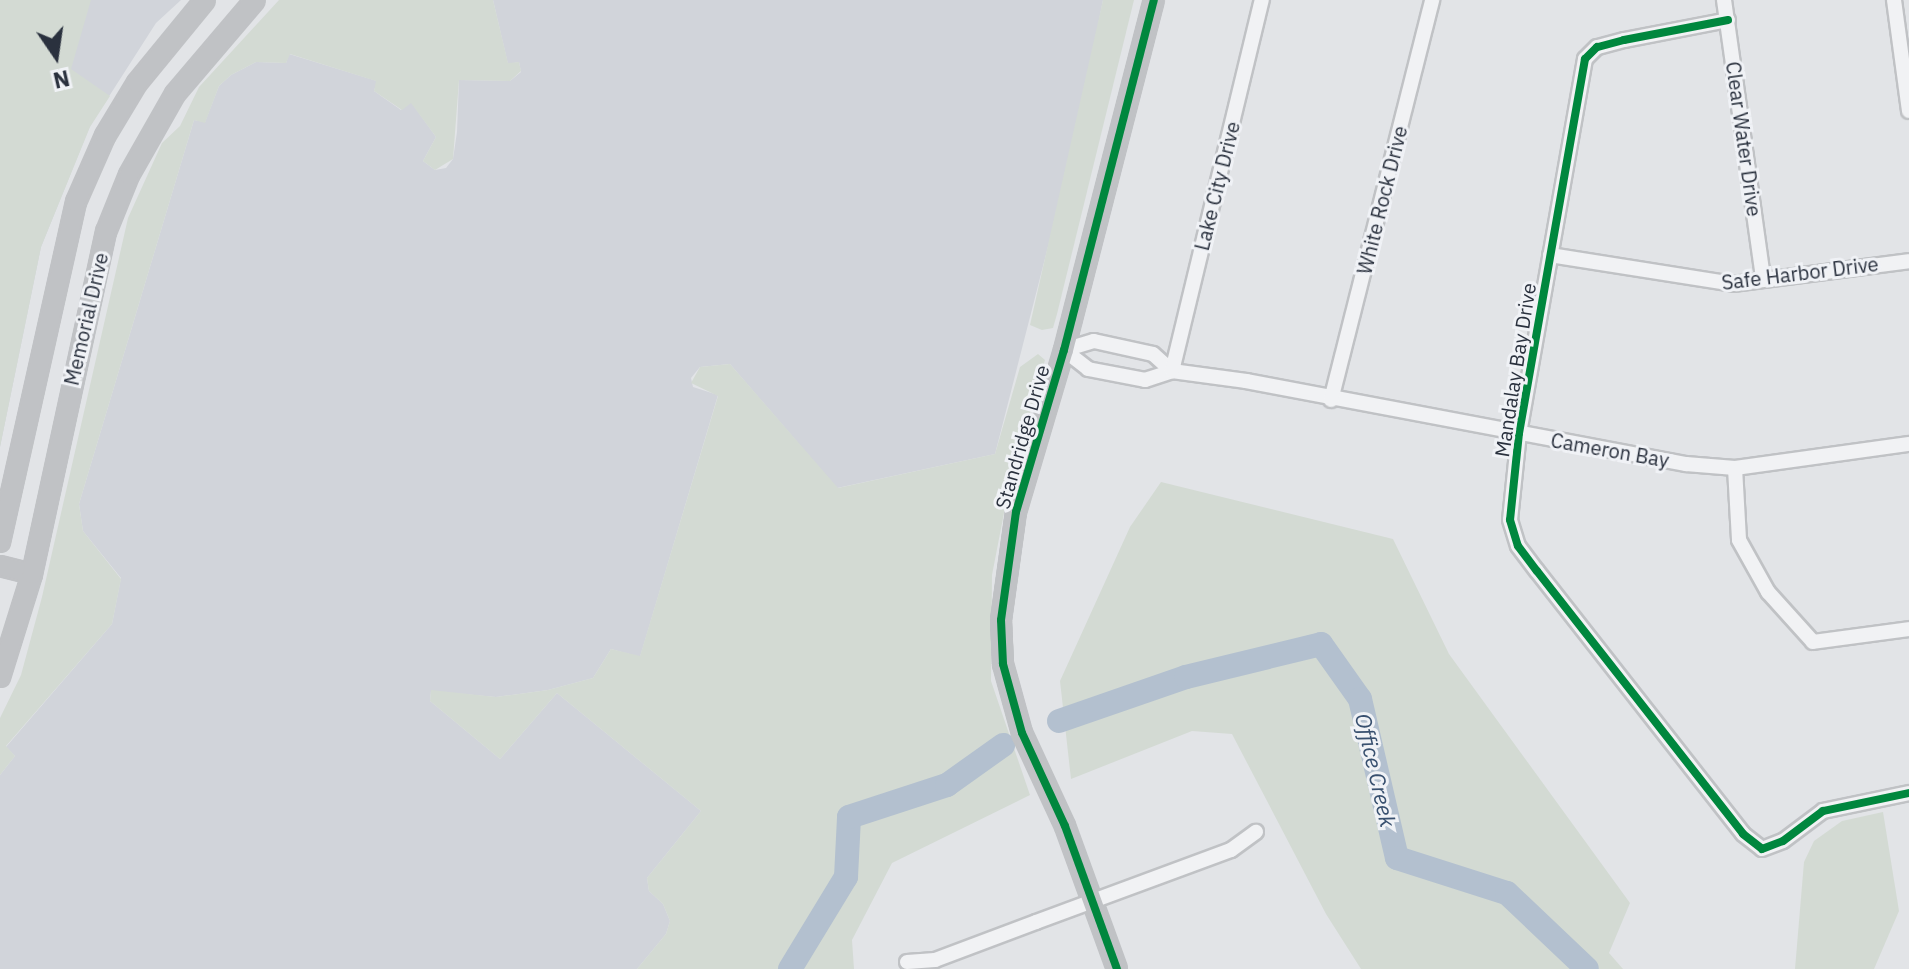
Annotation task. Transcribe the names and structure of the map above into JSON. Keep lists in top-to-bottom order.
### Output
{
  "streets": {
    "street": [
      "Clear Water Drive",
      "Lake City Drive",
      "White Rock Drive",
      "Safe Harbor Drive",
      "Memorial Drive",
      "Mandalay Bay Drive",
      "Standridge Drive",
      "Cameron Bay"
    ]
  },
  "crossings": [
    ["Clear Water Drive", "Safe Harbor Drive"],
    ["Clear Water Drive", "Mandalay Bay Drive"],
    ["Lake City Drive", "Cameron Bay"],
    ["White Rock Drive", "Cameron Bay"],
    ["Safe Harbor Drive", "Mandalay Bay Drive"],
    ["Mandalay Bay Drive", "Cameron Bay"],
    ["Standridge Drive", "Cameron Bay"]
  ],
  "water": ["Office Creek"],
  "north": "bottom"
}
